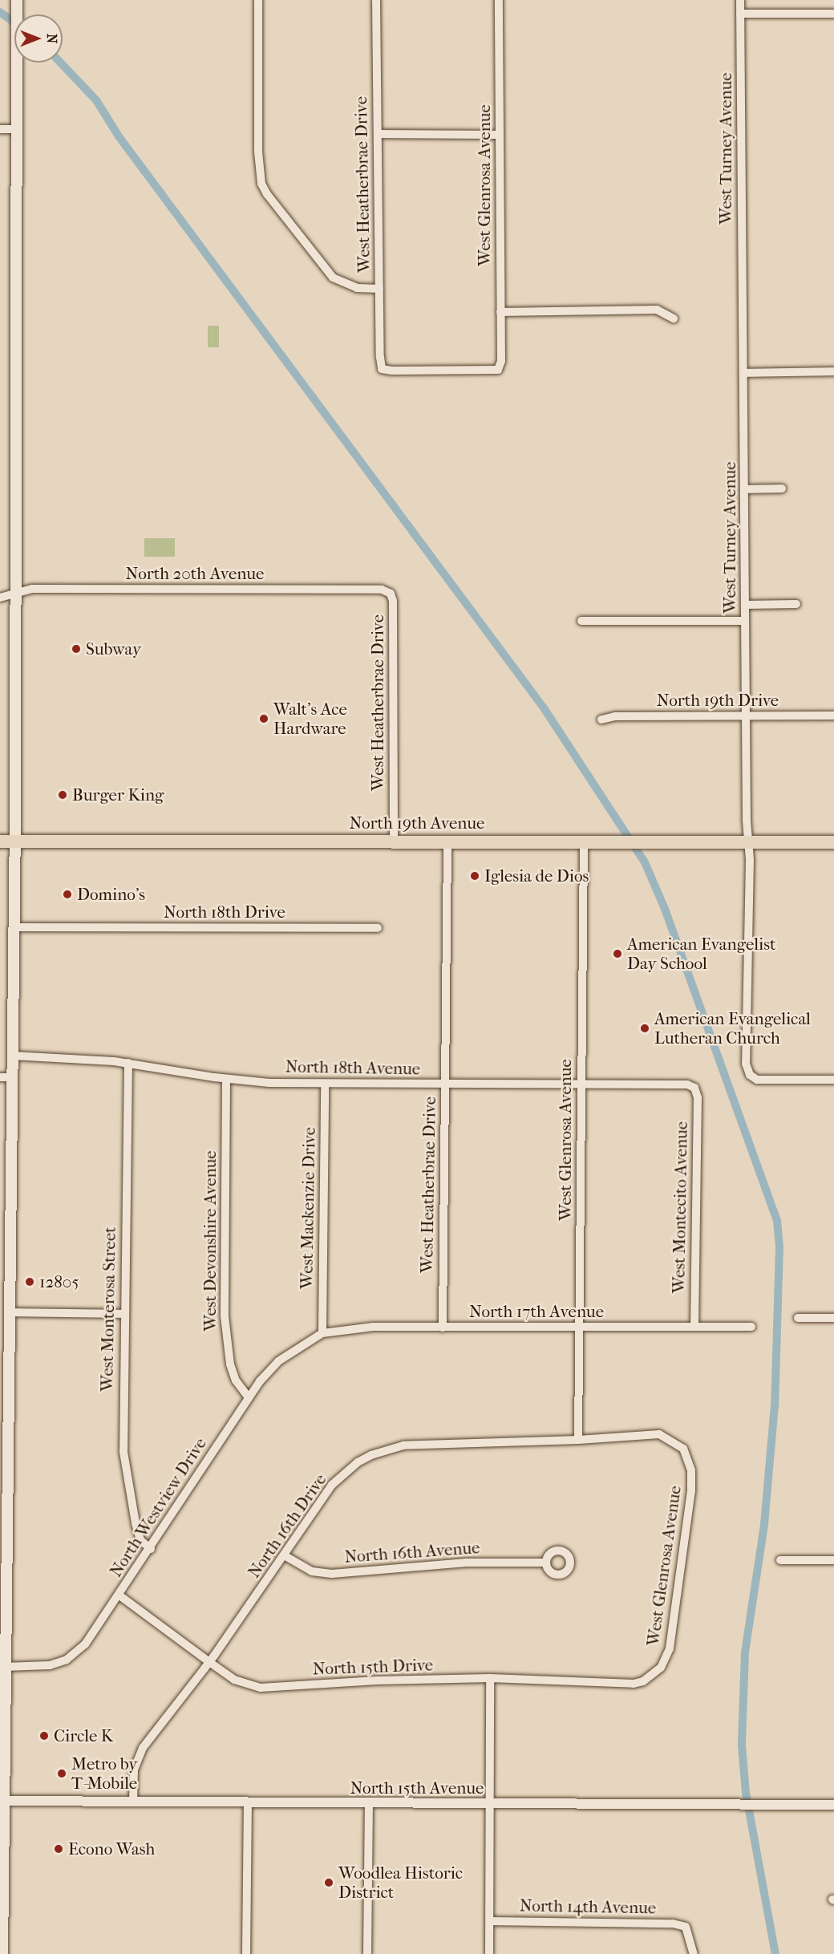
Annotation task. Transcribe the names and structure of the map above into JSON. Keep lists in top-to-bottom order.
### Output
{
  "streets": {
    "main road": ["North 19th Avenue"],
    "street": [
      "West Turney Avenue",
      "West Heatherbrae Drive",
      "West Glenrosa Avenue",
      "North 20th Avenue",
      "North 19th Drive",
      "North 18th Drive",
      "North 18th Avenue",
      "West Montecito Avenue",
      "West Mackenzie Drive",
      "West Devonshire Avenue",
      "West Monterosa Street",
      "North 17th Avenue",
      "North Westview Drive",
      "North 16th Drive",
      "North 16th Avenue",
      "North 15th Drive",
      "North 15th Avenue",
      "North 14th Avenue"
    ]
  },
  "crossings": [
    ["West Turney Avenue", "North 19th Drive"],
    ["West Turney Avenue", "North 19th Avenue"],
    ["West Heatherbrae Drive", "West Glenrosa Avenue"],
    ["West Heatherbrae Drive", "North 20th Avenue"],
    ["West Heatherbrae Drive", "North 19th Avenue"],
    ["West Heatherbrae Drive", "North 18th Avenue"],
    ["West Heatherbrae Drive", "North 17th Avenue"],
    ["West Glenrosa Avenue", "North 19th Avenue"],
    ["West Glenrosa Avenue", "North 18th Avenue"],
    ["West Glenrosa Avenue", "North 17th Avenue"],
    ["West Glenrosa Avenue", "North 16th Drive"],
    ["West Glenrosa Avenue", "North 15th Drive"],
    ["North 18th Avenue", "West Montecito Avenue"],
    ["North 18th Avenue", "West Mackenzie Drive"],
    ["North 18th Avenue", "West Devonshire Avenue"],
    ["North 18th Avenue", "West Monterosa Street"],
    ["West Montecito Avenue", "North 17th Avenue"],
    ["West Mackenzie Drive", "North 17th Avenue"],
    ["West Mackenzie Drive", "North Westview Drive"],
    ["West Devonshire Avenue", "North Westview Drive"],
    ["West Monterosa Street", "North Westview Drive"],
    ["North 17th Avenue", "North Westview Drive"],
    ["North Westview Drive", "North 15th Drive"],
    ["North 16th Drive", "North 16th Avenue"],
    ["North 16th Drive", "North 15th Drive"],
    ["North 16th Drive", "North 15th Avenue"]
  ],
  "places": [
    "Subway",
    "Walt's Ace Hardware",
    "Burger King",
    "Iglesia de Dios",
    "Domino's",
    "American Evangelist Day School",
    "American Evangelical Lutheran Church",
    "12805",
    "Circle K",
    "Metro by T-Mobile",
    "Econo Wash",
    "Woodlea Historic District"
  ],
  "north": "right"
}
